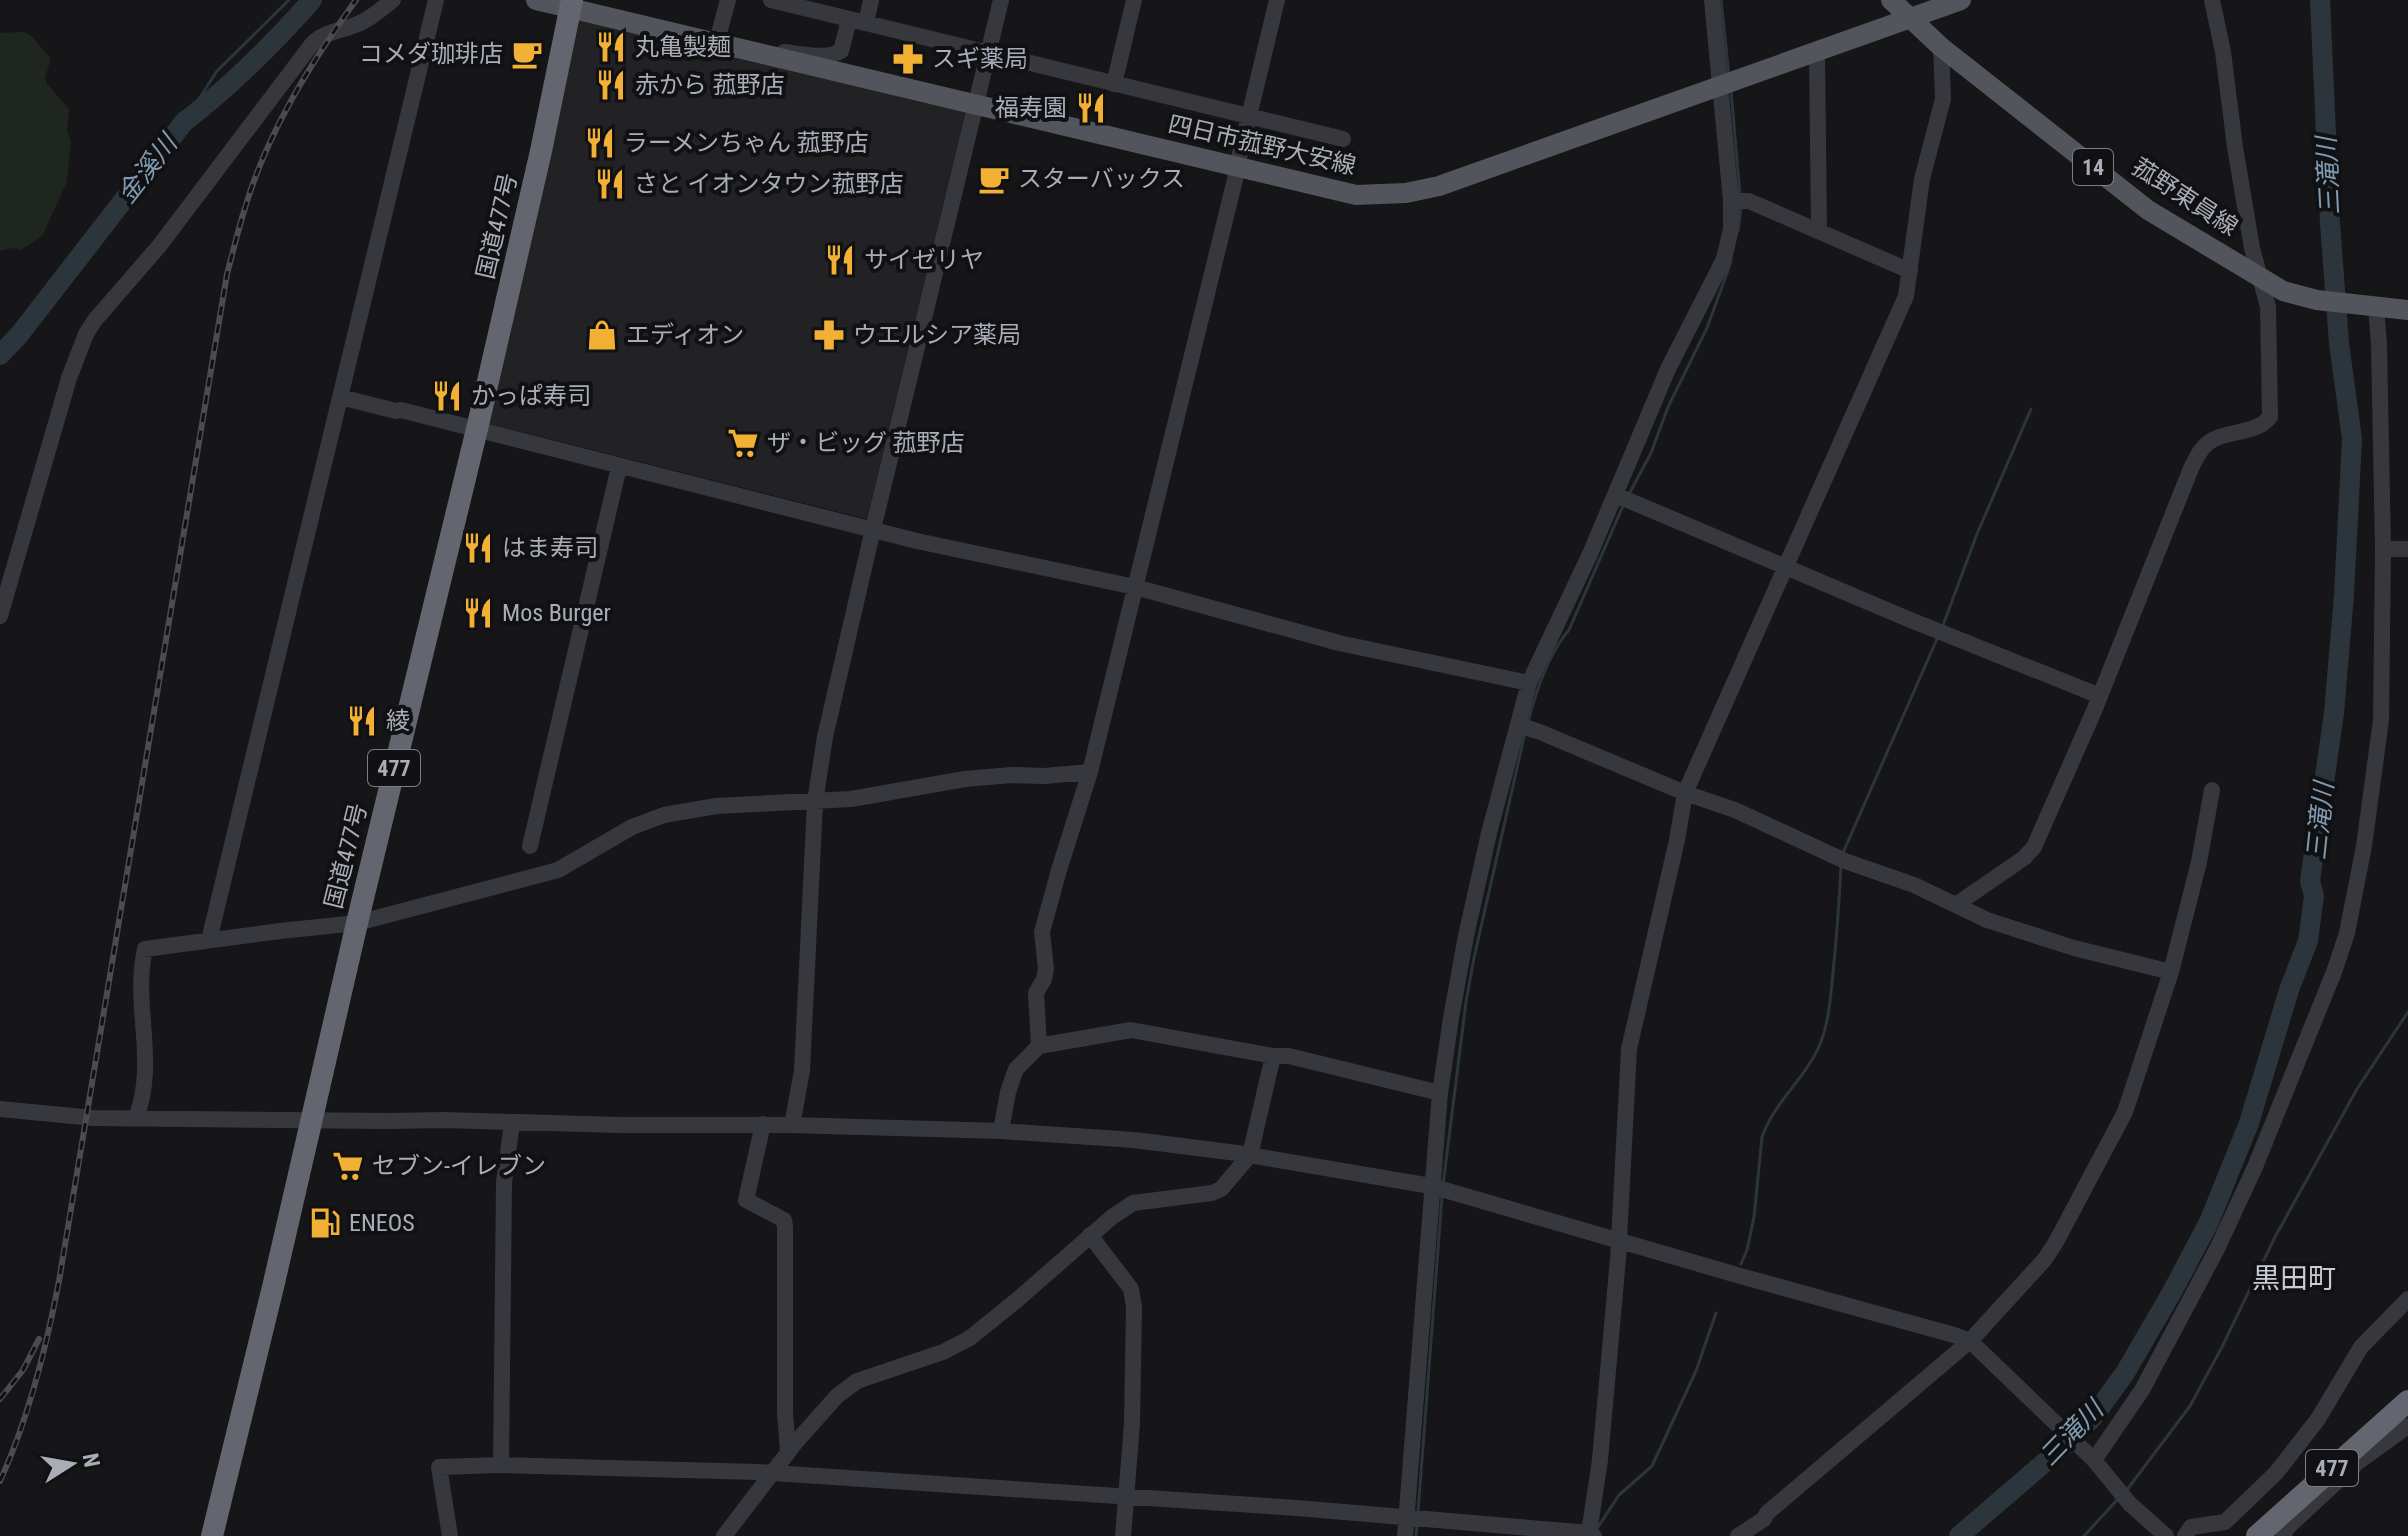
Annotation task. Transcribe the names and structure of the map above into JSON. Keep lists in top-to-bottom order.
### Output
{
  "streets": {
    "highway": ["国道477号", "477"],
    "main road": ["四日市菰野大安線", "14", "菰野東員線"]
  },
  "crossings": [
    ["四日市菰野大安線", "菰野東員線"],
    ["四日市菰野大安線", "国道477号"]
  ],
  "districts": ["黒田町"],
  "water": ["金溪川", "三滝川"],
  "places": {
    "restaurant": [
      "丸亀製麺",
      "赤から 菰野店",
      "福寿園",
      "ラーメンちゃん 菰野店",
      "さと イオンタウン菰野店",
      "サイゼリヤ",
      "かっぱ寿司",
      "はま寿司",
      "Mos Burger",
      "綾"
    ],
    "cafe": ["コメダ珈琲店", "スターバックス"],
    "pharmacy": ["スギ薬局", "ウエルシア薬局"],
    "shop": ["エディオン"],
    "supermarket": ["ザ・ビッグ 菰野店", "セブン-イレブン"],
    "fuel station": ["ENEOS"]
  },
  "north": "right"
}
